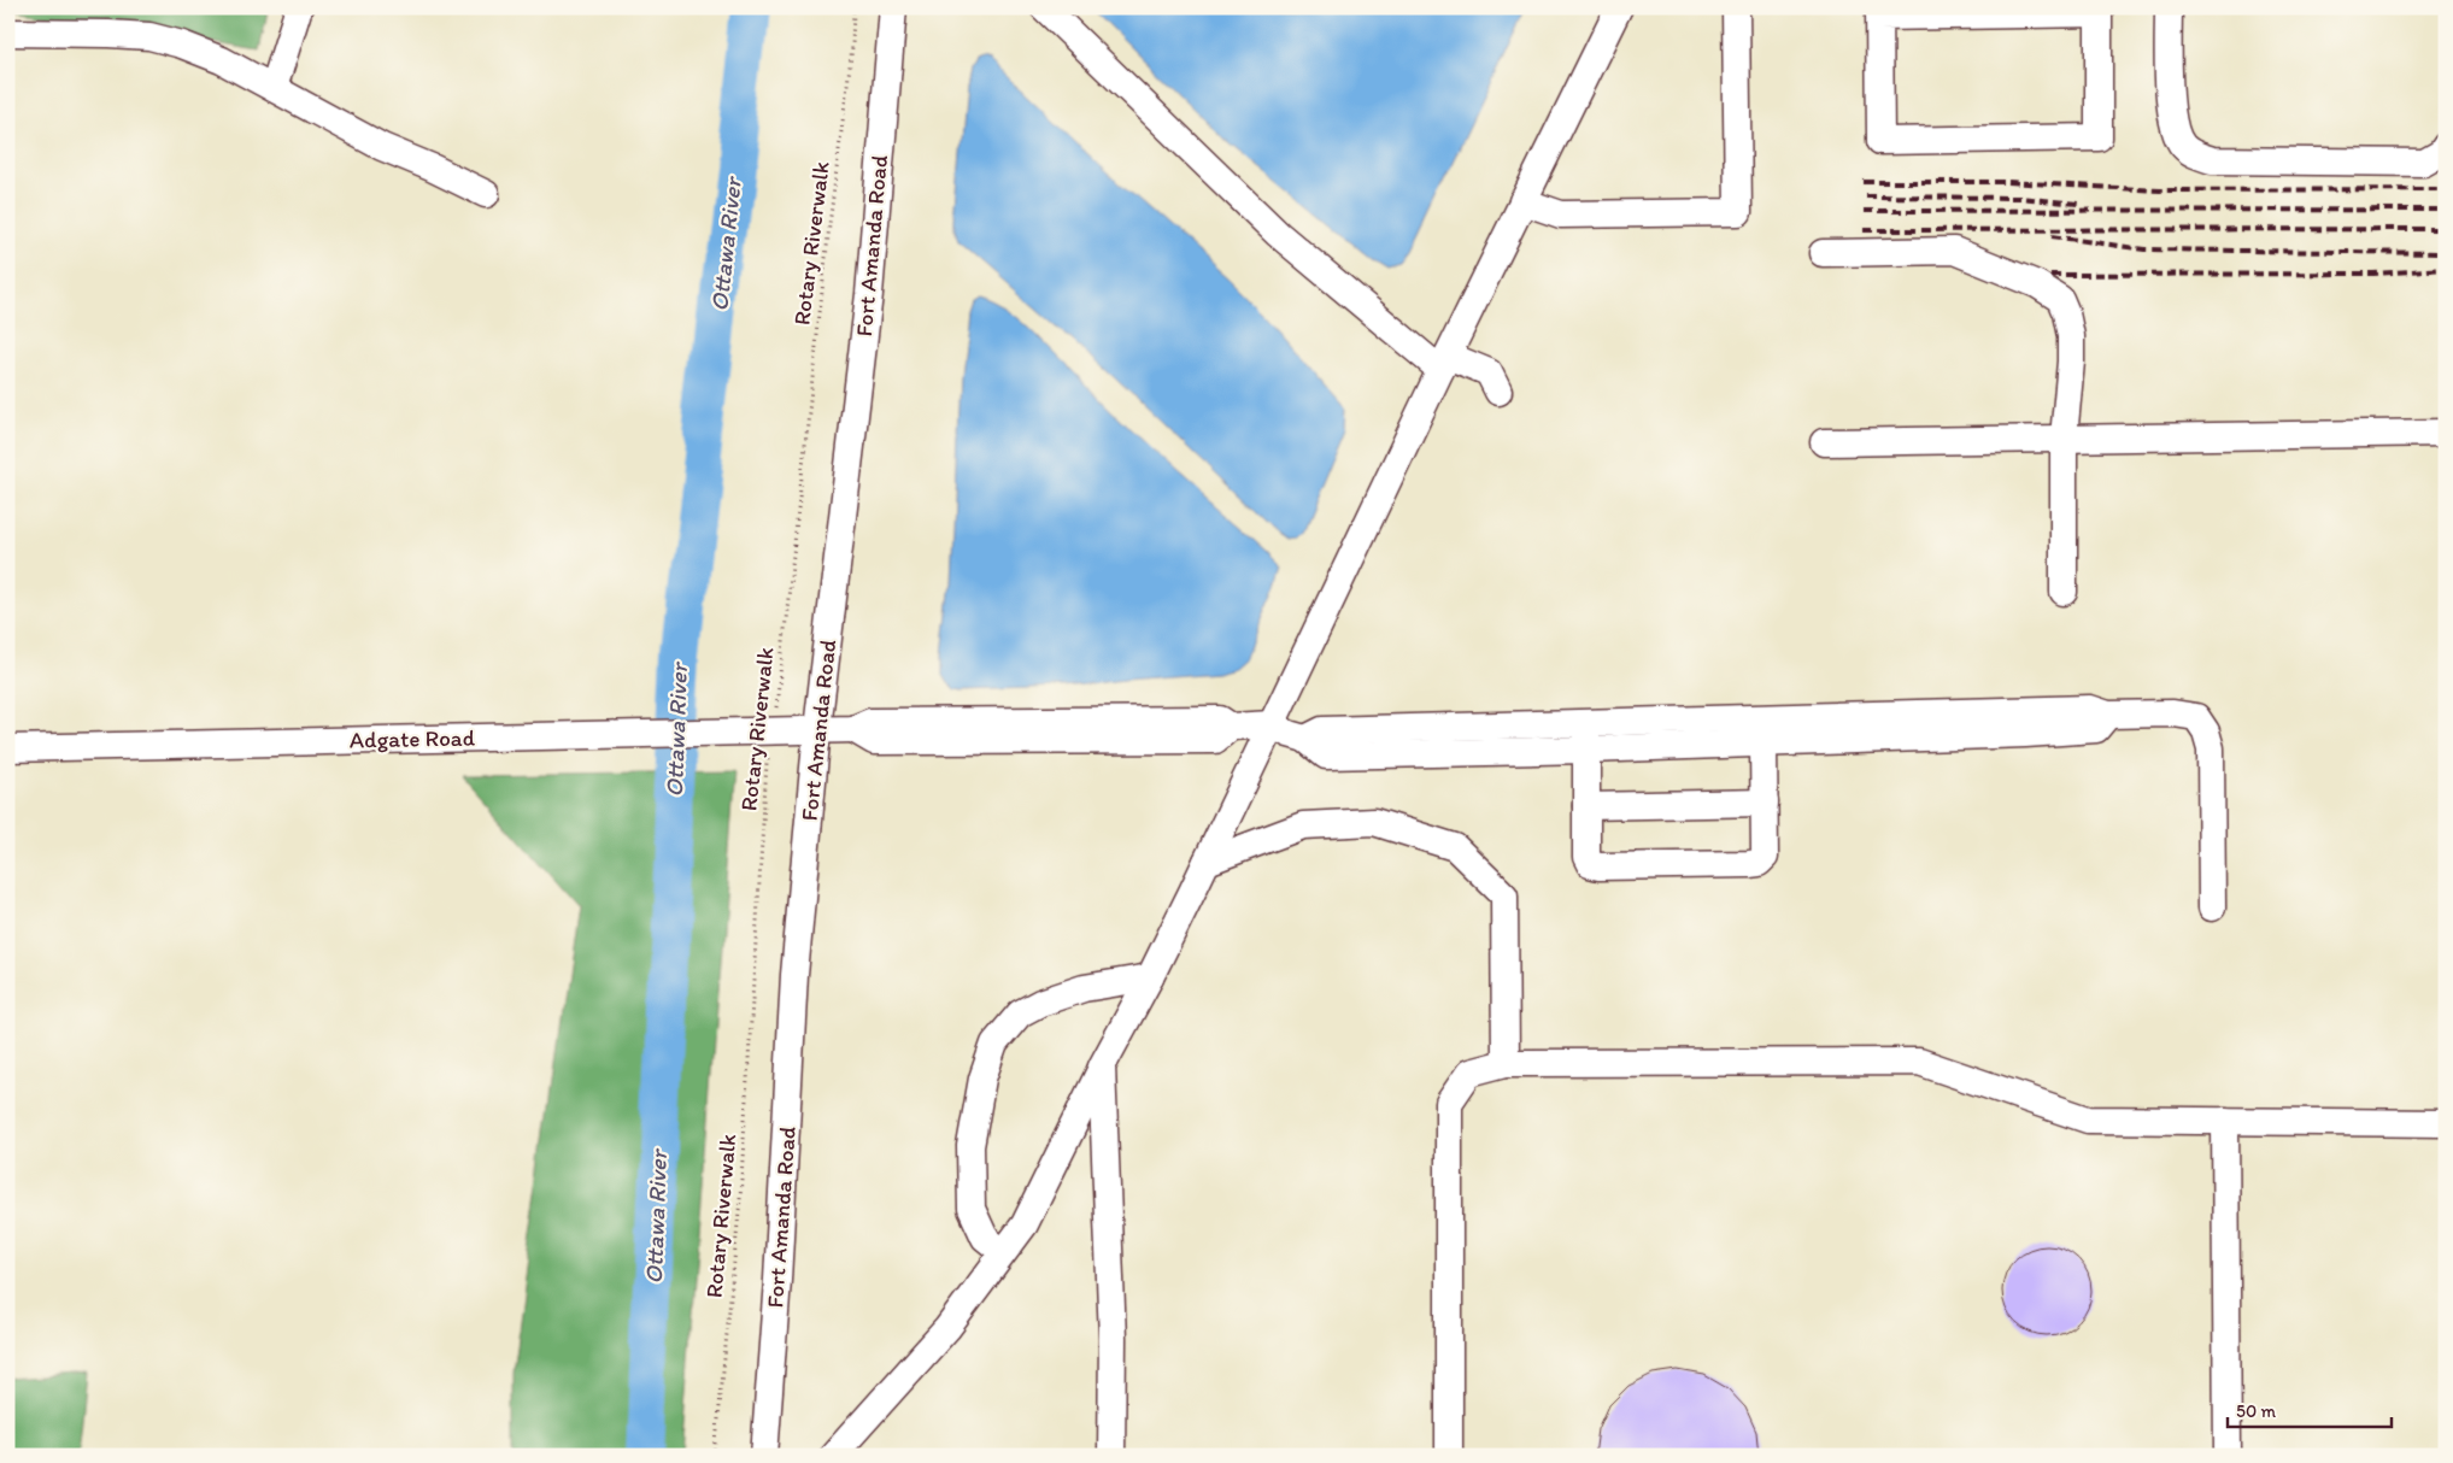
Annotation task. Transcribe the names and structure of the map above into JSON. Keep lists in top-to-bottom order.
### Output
{
  "streets": {
    "street": ["Fort Amanda Road", "Adgate Road"],
    "path": ["Rotary Riverwalk"]
  },
  "crossings": [
    ["Rotary Riverwalk", "Adgate Road"],
    ["Fort Amanda Road", "Adgate Road"]
  ],
  "water": ["Ottawa River"],
  "scale_bar": "50 m"
}
